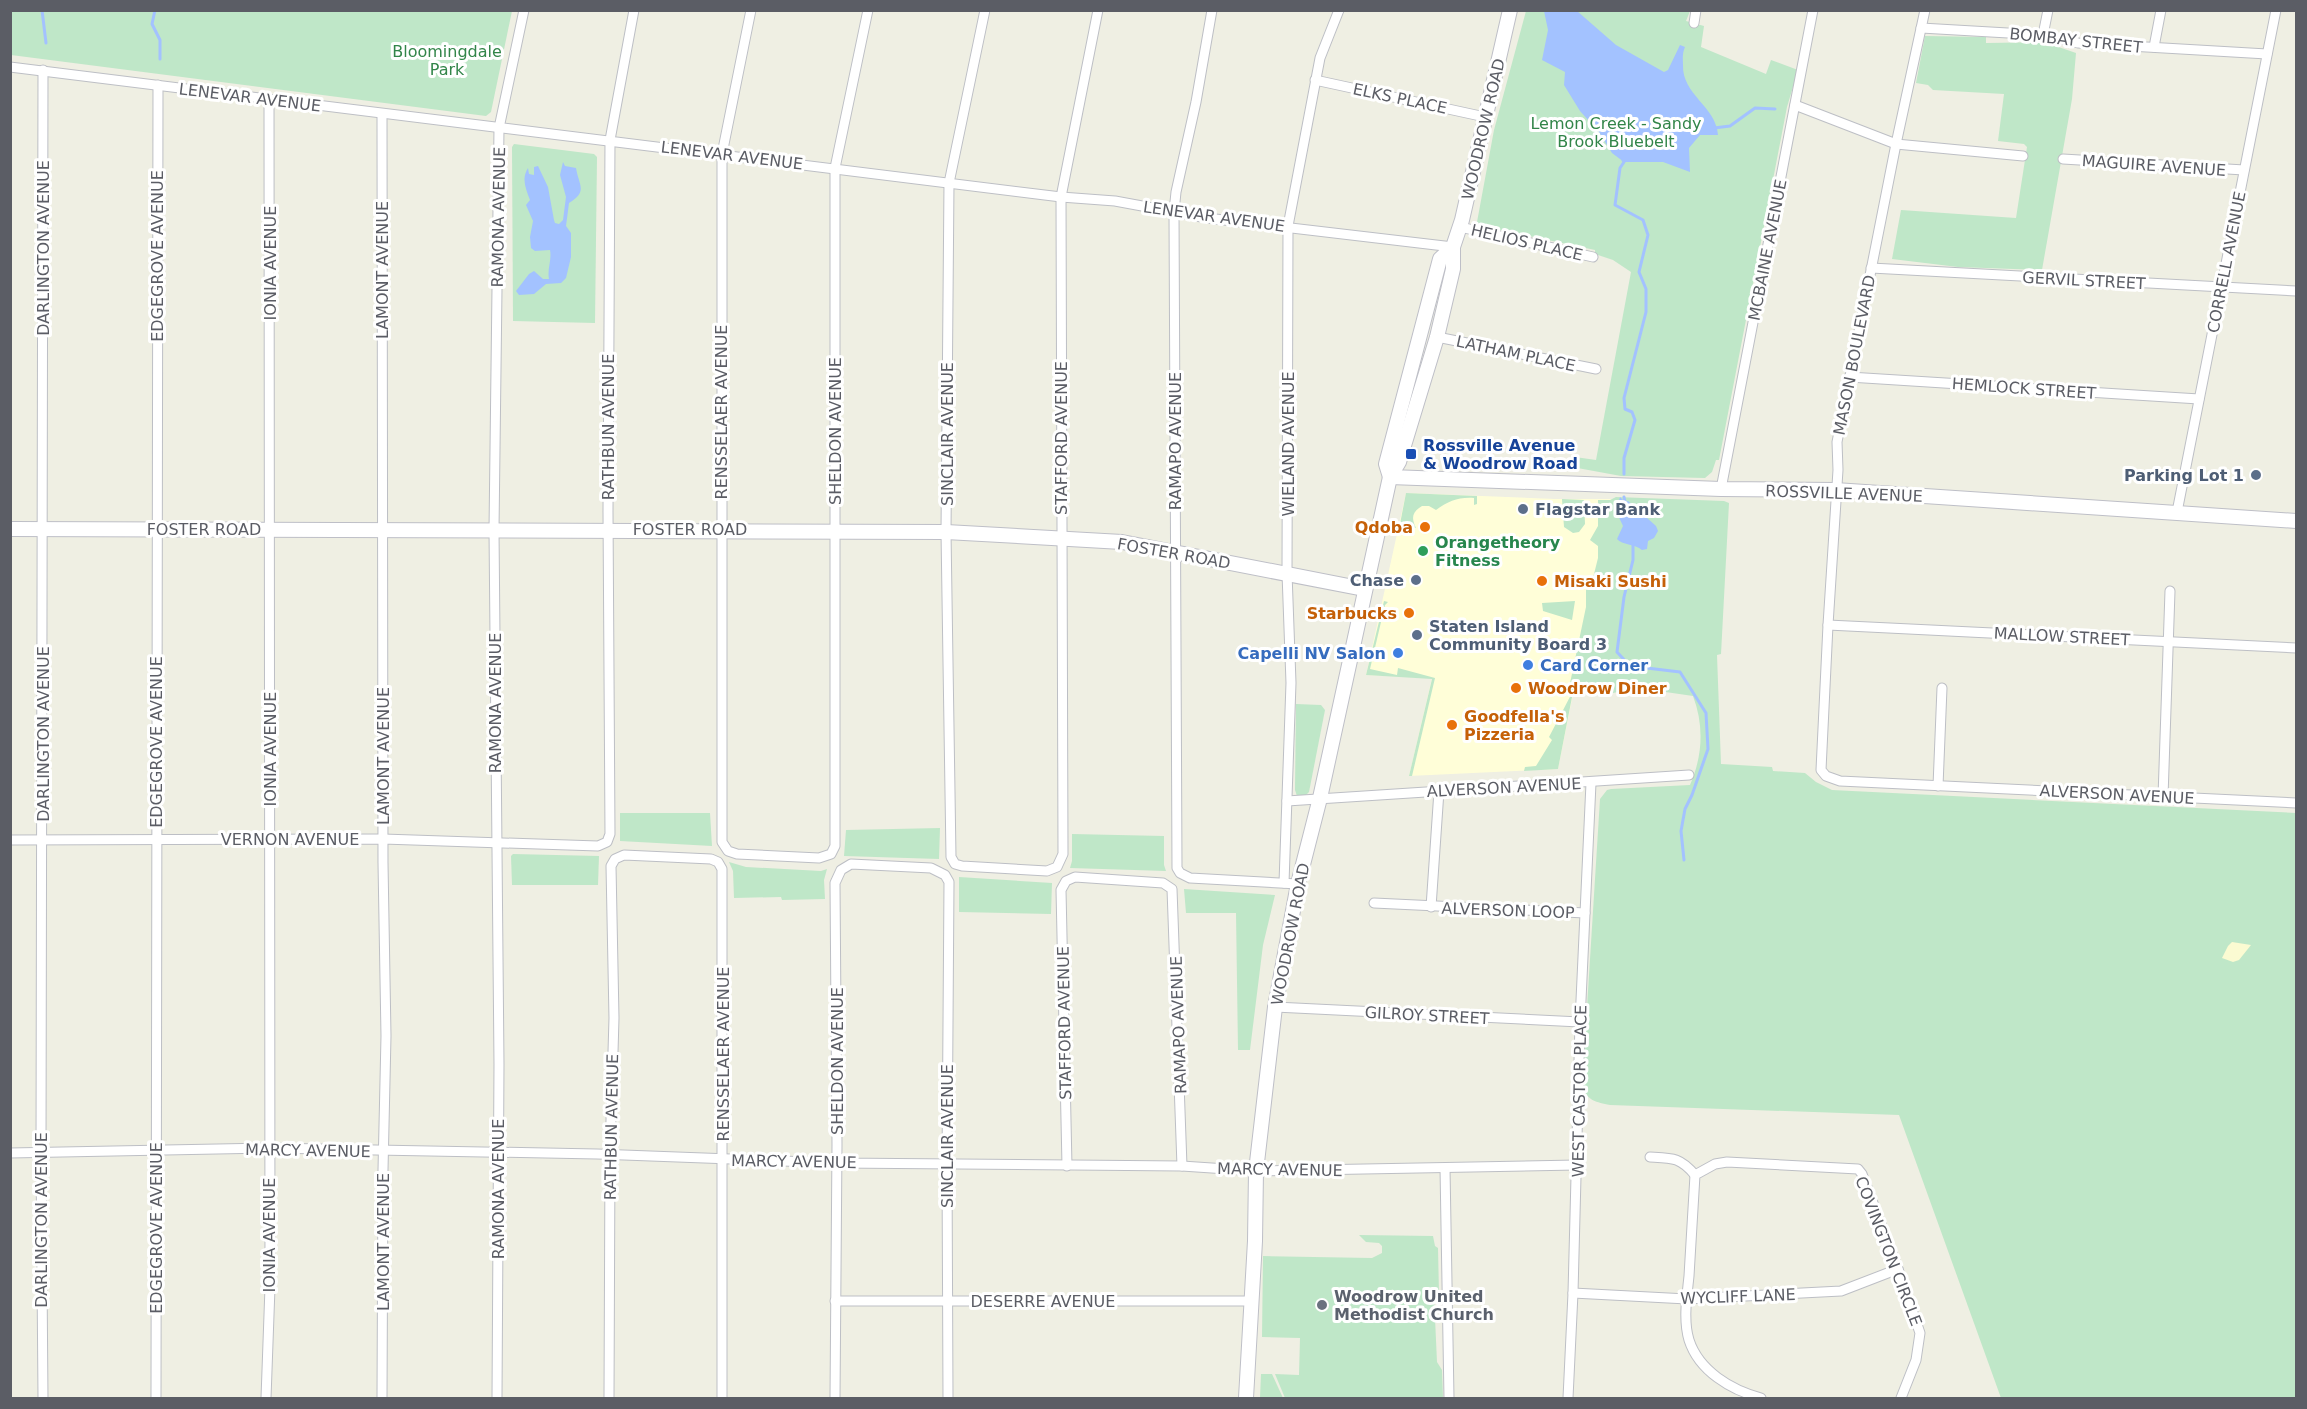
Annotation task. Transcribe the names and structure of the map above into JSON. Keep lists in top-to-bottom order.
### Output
{
  "streets": {
    "street": [
      "BOMBAY STREET",
      "LENEVAR AVENUE",
      "ELKS PLACE",
      "WOODROW ROAD",
      "MAGUIRE AVENUE",
      "RAMONA AVENUE",
      "HELIOS PLACE",
      "DARLINGTON AVENUE",
      "MCBAINE AVENUE",
      "EDGEGROVE AVENUE",
      "CORRELL AVENUE",
      "IONIA AVENUE",
      "LAMONT AVENUE",
      "GERVIL STREET",
      "LATHAM PLACE",
      "MASON BOULEVARD",
      "HEMLOCK STREET",
      "RENSSELAER AVENUE",
      "RATHBUN AVENUE",
      "SHELDON AVENUE",
      "SINCLAIR AVENUE",
      "STAFFORD AVENUE",
      "RAMAPO AVENUE",
      "WIELAND AVENUE",
      "ROSSVILLE AVENUE",
      "FOSTER ROAD",
      "MALLOW STREET",
      "ALVERSON AVENUE",
      "VERNON AVENUE",
      "ALVERSON LOOP",
      "GILROY STREET",
      "WEST CASTOR PLACE",
      "MARCY AVENUE",
      "COVINGTON CIRCLE",
      "WYCLIFF LANE",
      "DESERRE AVENUE"
    ]
  },
  "crossings": [
    ["BOMBAY STREET", "CORRELL AVENUE"],
    ["BOMBAY STREET", "MASON BOULEVARD"],
    ["LENEVAR AVENUE", "WOODROW ROAD"],
    ["LENEVAR AVENUE", "RAMONA AVENUE"],
    ["LENEVAR AVENUE", "DARLINGTON AVENUE"],
    ["LENEVAR AVENUE", "EDGEGROVE AVENUE"],
    ["LENEVAR AVENUE", "IONIA AVENUE"],
    ["LENEVAR AVENUE", "LAMONT AVENUE"],
    ["LENEVAR AVENUE", "RENSSELAER AVENUE"],
    ["LENEVAR AVENUE", "RATHBUN AVENUE"],
    ["LENEVAR AVENUE", "SHELDON AVENUE"],
    ["LENEVAR AVENUE", "SINCLAIR AVENUE"],
    ["LENEVAR AVENUE", "STAFFORD AVENUE"],
    ["LENEVAR AVENUE", "RAMAPO AVENUE"],
    ["LENEVAR AVENUE", "WIELAND AVENUE"],
    ["ELKS PLACE", "WOODROW ROAD"],
    ["ELKS PLACE", "WIELAND AVENUE"],
    ["WOODROW ROAD", "HELIOS PLACE"],
    ["WOODROW ROAD", "LATHAM PLACE"],
    ["WOODROW ROAD", "ROSSVILLE AVENUE"],
    ["WOODROW ROAD", "FOSTER ROAD"],
    ["WOODROW ROAD", "ALVERSON AVENUE"],
    ["WOODROW ROAD", "GILROY STREET"],
    ["WOODROW ROAD", "MARCY AVENUE"],
    ["WOODROW ROAD", "DESERRE AVENUE"],
    ["MAGUIRE AVENUE", "CORRELL AVENUE"],
    ["RAMONA AVENUE", "FOSTER ROAD"],
    ["RAMONA AVENUE", "VERNON AVENUE"],
    ["RAMONA AVENUE", "MARCY AVENUE"],
    ["DARLINGTON AVENUE", "FOSTER ROAD"],
    ["DARLINGTON AVENUE", "VERNON AVENUE"],
    ["DARLINGTON AVENUE", "MARCY AVENUE"],
    ["MCBAINE AVENUE", "ROSSVILLE AVENUE"],
    ["EDGEGROVE AVENUE", "FOSTER ROAD"],
    ["EDGEGROVE AVENUE", "VERNON AVENUE"],
    ["EDGEGROVE AVENUE", "MARCY AVENUE"],
    ["CORRELL AVENUE", "GERVIL STREET"],
    ["CORRELL AVENUE", "HEMLOCK STREET"],
    ["CORRELL AVENUE", "ROSSVILLE AVENUE"],
    ["IONIA AVENUE", "FOSTER ROAD"],
    ["IONIA AVENUE", "VERNON AVENUE"],
    ["IONIA AVENUE", "MARCY AVENUE"],
    ["LAMONT AVENUE", "FOSTER ROAD"],
    ["LAMONT AVENUE", "VERNON AVENUE"],
    ["LAMONT AVENUE", "MARCY AVENUE"],
    ["GERVIL STREET", "MASON BOULEVARD"],
    ["MASON BOULEVARD", "HEMLOCK STREET"],
    ["MASON BOULEVARD", "ROSSVILLE AVENUE"],
    ["MASON BOULEVARD", "MALLOW STREET"],
    ["MASON BOULEVARD", "ALVERSON AVENUE"],
    ["RENSSELAER AVENUE", "RATHBUN AVENUE"],
    ["RENSSELAER AVENUE", "SHELDON AVENUE"],
    ["RENSSELAER AVENUE", "FOSTER ROAD"],
    ["RENSSELAER AVENUE", "MARCY AVENUE"],
    ["RATHBUN AVENUE", "FOSTER ROAD"],
    ["RATHBUN AVENUE", "VERNON AVENUE"],
    ["RATHBUN AVENUE", "MARCY AVENUE"],
    ["SHELDON AVENUE", "SINCLAIR AVENUE"],
    ["SHELDON AVENUE", "FOSTER ROAD"],
    ["SHELDON AVENUE", "MARCY AVENUE"],
    ["SHELDON AVENUE", "DESERRE AVENUE"],
    ["SINCLAIR AVENUE", "STAFFORD AVENUE"],
    ["SINCLAIR AVENUE", "FOSTER ROAD"],
    ["SINCLAIR AVENUE", "MARCY AVENUE"],
    ["SINCLAIR AVENUE", "DESERRE AVENUE"],
    ["STAFFORD AVENUE", "RAMAPO AVENUE"],
    ["STAFFORD AVENUE", "FOSTER ROAD"],
    ["STAFFORD AVENUE", "MARCY AVENUE"],
    ["RAMAPO AVENUE", "WIELAND AVENUE"],
    ["RAMAPO AVENUE", "FOSTER ROAD"],
    ["RAMAPO AVENUE", "MARCY AVENUE"],
    ["WIELAND AVENUE", "FOSTER ROAD"],
    ["WIELAND AVENUE", "ALVERSON AVENUE"],
    ["ALVERSON AVENUE", "ALVERSON LOOP"],
    ["ALVERSON AVENUE", "WEST CASTOR PLACE"],
    ["ALVERSON LOOP", "WEST CASTOR PLACE"],
    ["GILROY STREET", "WEST CASTOR PLACE"],
    ["WEST CASTOR PLACE", "MARCY AVENUE"],
    ["WEST CASTOR PLACE", "WYCLIFF LANE"],
    ["COVINGTON CIRCLE", "WYCLIFF LANE"]
  ],
  "parks": ["Bloomingdale Park", "Lemon Creek - Sandy Brook Bluebelt"],
  "places": {
    "transit": ["Rossville Avenue & Woodrow Road"],
    "other": [
      "Parking Lot 1",
      "Flagstar Bank",
      "Qdoba",
      "Orangetheory Fitness",
      "Chase",
      "Misaki Sushi",
      "Starbucks",
      "Staten Island Community Board 3",
      "Capelli NV Salon",
      "Card Corner",
      "Woodrow Diner",
      "Goodfella's Pizzeria",
      "Woodrow United Methodist Church"
    ]
  }
}
